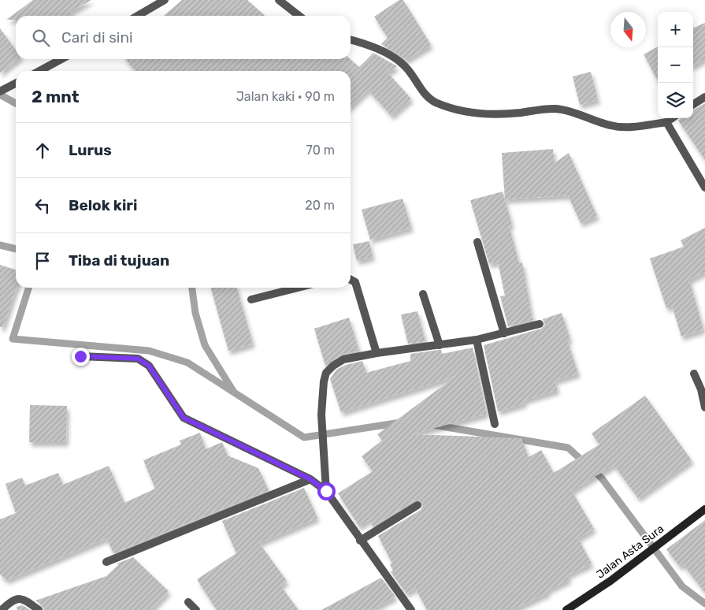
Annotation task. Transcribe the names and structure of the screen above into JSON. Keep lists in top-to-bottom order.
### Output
{
  "streets": {
    "street": ["Jalan Asta Sura"]
  },
  "north": "bottom",
  "page": {
    "map_buttons": ["+", "−"],
    "search": "Cari di sini",
    "heading": ["2 mnt", "Jalan kaki · 90 m"],
    "list": [
      ["Lurus", "70 m"],
      ["Belok kiri", "20 m"],
      "Tiba di tujuan"
    ]
  }
}
